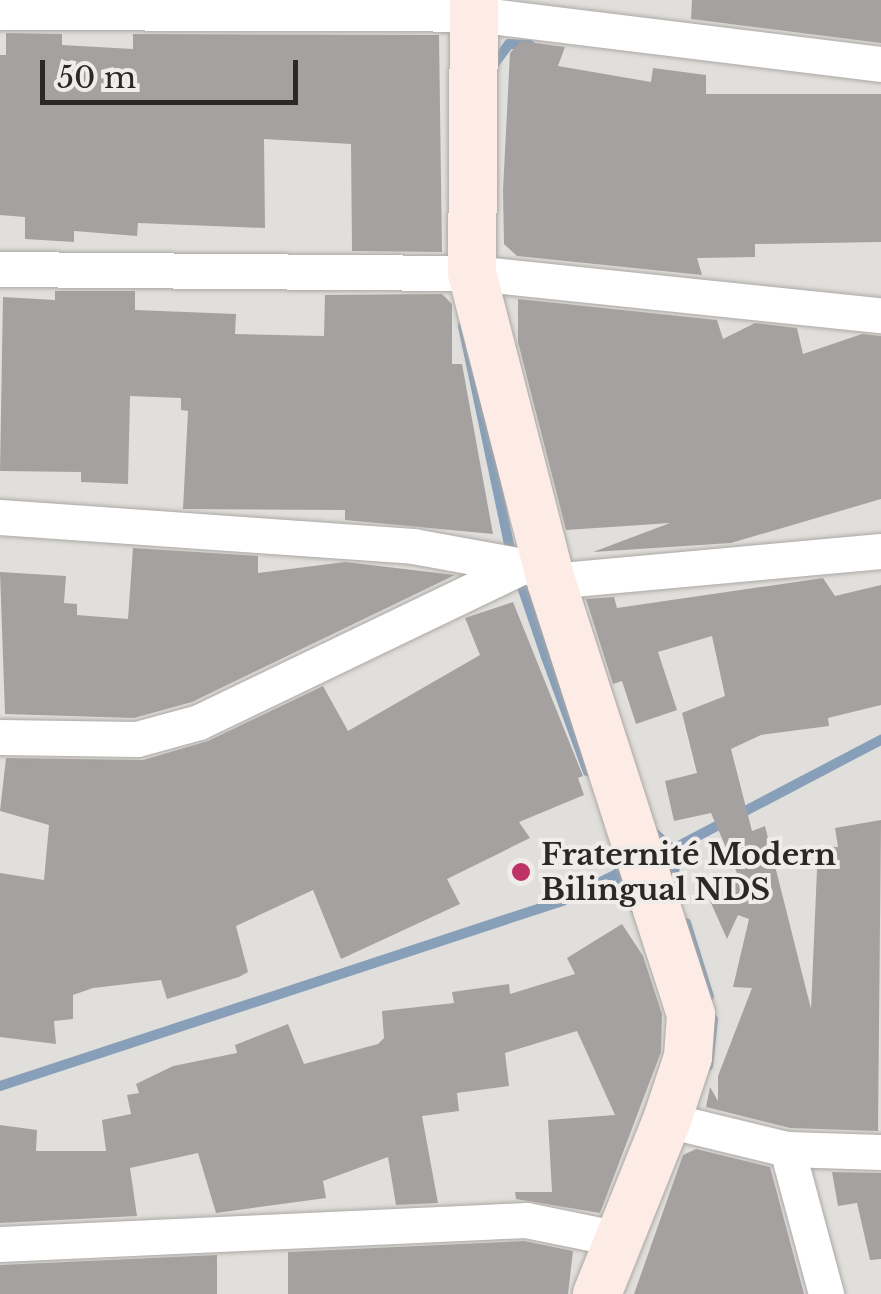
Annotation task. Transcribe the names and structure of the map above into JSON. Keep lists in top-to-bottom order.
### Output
{
  "places": ["Fraternité Modern Bilingual NDS"],
  "scale_bar": "50 m"
}
